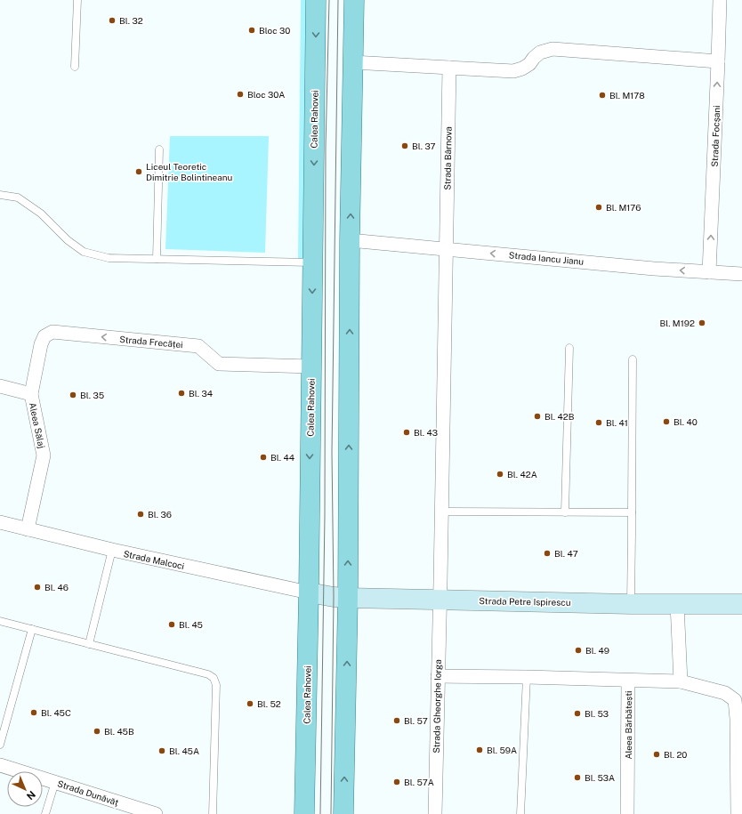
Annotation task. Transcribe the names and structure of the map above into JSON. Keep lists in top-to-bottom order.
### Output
{
  "streets": {
    "main road": ["Calea Rahovei"],
    "street": [
      "Strada Focșani",
      "Strada Bârnova",
      "Strada Iancu Jianu",
      "Strada Frecăței",
      "Aleea Sălaj",
      "Strada Malcoci",
      "Strada Petre Ispirescu",
      "Strada Gheorghe Iorga",
      "Aleea Bărbătești",
      "Strada Dunăvăț"
    ]
  },
  "crossings": [
    ["Calea Rahovei", "Strada Frecăței"],
    ["Calea Rahovei", "Strada Malcoci"],
    ["Calea Rahovei", "Strada Petre Ispirescu"],
    ["Strada Focșani", "Strada Iancu Jianu"],
    ["Strada Bârnova", "Strada Iancu Jianu"],
    ["Strada Frecăței", "Aleea Sălaj"],
    ["Aleea Sălaj", "Strada Malcoci"],
    ["Strada Malcoci", "Strada Petre Ispirescu"],
    ["Strada Petre Ispirescu", "Strada Gheorghe Iorga"]
  ],
  "one_way": ["Strada Focșani", "Strada Iancu Jianu", "Strada Frecăței"],
  "places": [
    "Bl. 32",
    "Bloc 30",
    "Bloc 30A",
    "Bl. M178",
    "Bl. 37",
    "Liceul Teoretic Dimitrie Bolintineanu",
    "Bl. M176",
    "Bl. M192",
    "Bl. 34",
    "Bl. 35",
    "Bl. 42B",
    "Bl. 40",
    "Bl. 41",
    "Bl. 43",
    "Bl. 44",
    "Bl. 42A",
    "Bl. 36",
    "Bl. 47",
    "Bl. 46",
    "Bl. 45",
    "Bl. 49",
    "Bl. 52",
    "Bl. 45C",
    "Bl. 53",
    "Bl. 57",
    "Bl. 45B",
    "Bl. 59A",
    "Bl. 45A",
    "Bl. 20",
    "Bl. 53A",
    "Bl. 57A"
  ],
  "north": "bottom right"
}
